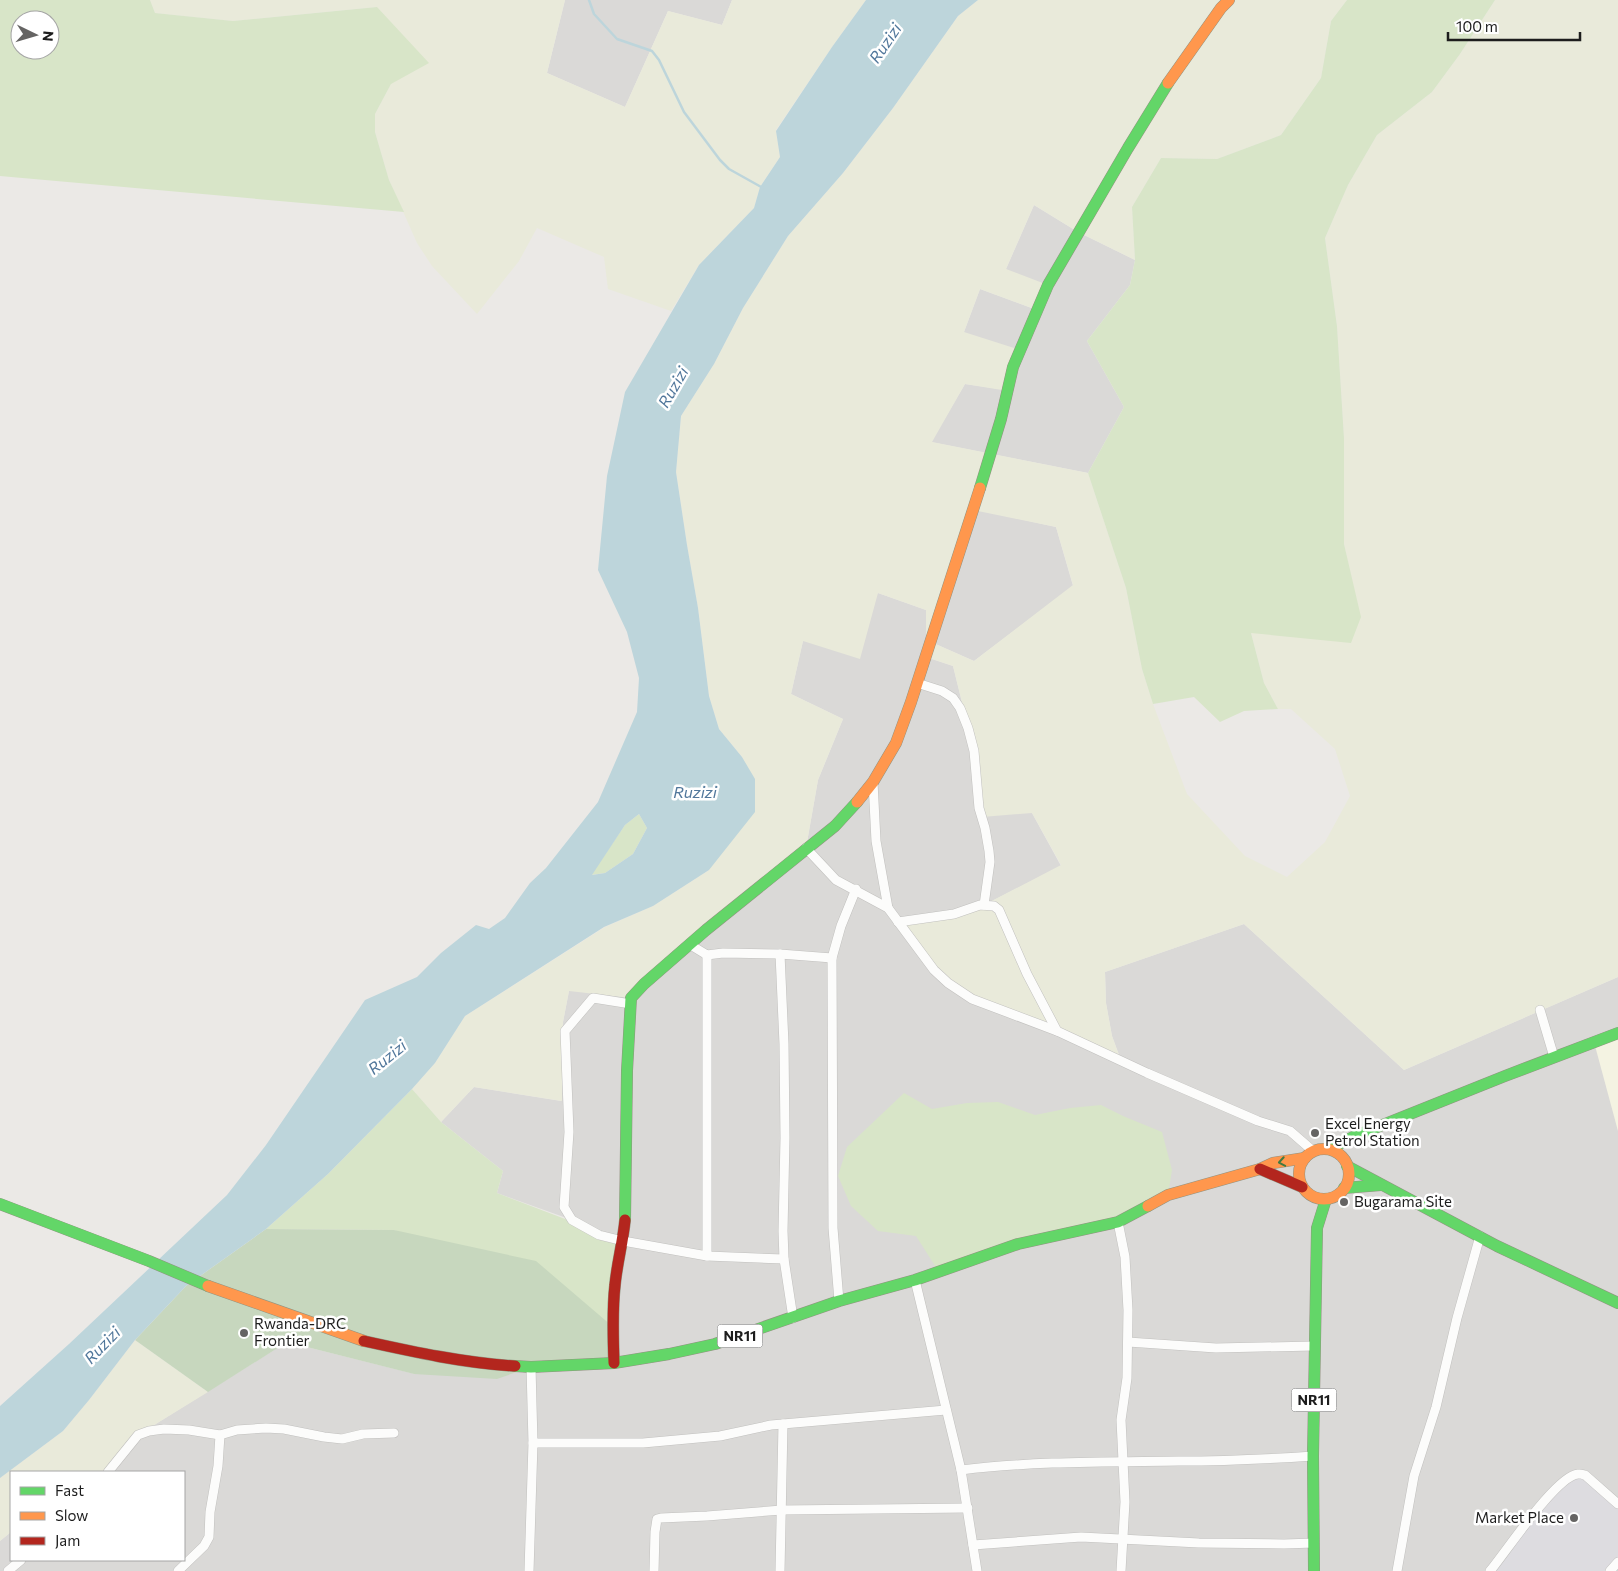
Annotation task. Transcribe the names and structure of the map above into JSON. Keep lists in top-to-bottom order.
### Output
{
  "streets": {
    "main road": ["NR11"]
  },
  "water": ["Ruzizi"],
  "places": [
    "Excel Energy Petrol Station",
    "Bugarama Site",
    "Rwanda-DRC Frontier",
    "Market Place"
  ],
  "legend": ["Fast", "Slow", "Jam"],
  "scale_bar": "100 m",
  "north": "right"
}
